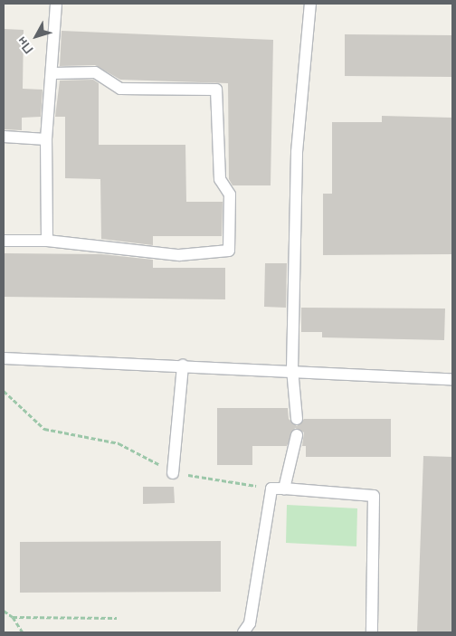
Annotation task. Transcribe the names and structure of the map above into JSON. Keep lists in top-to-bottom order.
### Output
{
  "north": "bottom left"
}
